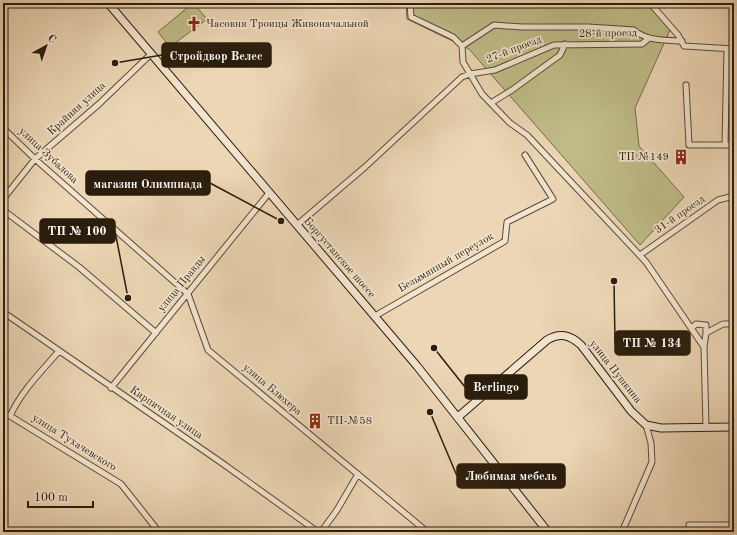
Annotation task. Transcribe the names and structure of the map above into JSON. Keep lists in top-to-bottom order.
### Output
{
  "streets": {
    "street": [
      "28-й проезд",
      "27-й проезд",
      "Крайняя улица",
      "улица Зубалова",
      "31-й проезд",
      "Боргустанское шоссе",
      "Безымянный переулок",
      "улица Правды",
      "улица Пушкина",
      "улица Блюхера",
      "Кирпичная улица",
      "улица Тухачевского"
    ]
  },
  "crossings": [
    ["28-й проезд", "27-й проезд"],
    ["Крайняя улица", "улица Зубалова"],
    ["Крайняя улица", "Боргустанское шоссе"],
    ["улица Зубалова", "улица Правды"],
    ["улица Зубалова", "улица Блюхера"],
    ["Боргустанское шоссе", "Безымянный переулок"],
    ["Боргустанское шоссе", "улица Правды"],
    ["Боргустанское шоссе", "улица Пушкина"],
    ["улица Правды", "улица Блюхера"],
    ["улица Правды", "Кирпичная улица"]
  ],
  "places": {
    "church": ["Часовня Троицы Живоначальной"],
    "other": [
      "Стройдвор Велес",
      "магазин Олимпиада",
      "ТП № 134",
      "ТП № 100",
      "Berlingo",
      "Любимая мебель"
    ],
    "building": ["ТП №149", "ТП-№58"]
  },
  "scale_bar": "100 m",
  "north": "top right"
}
